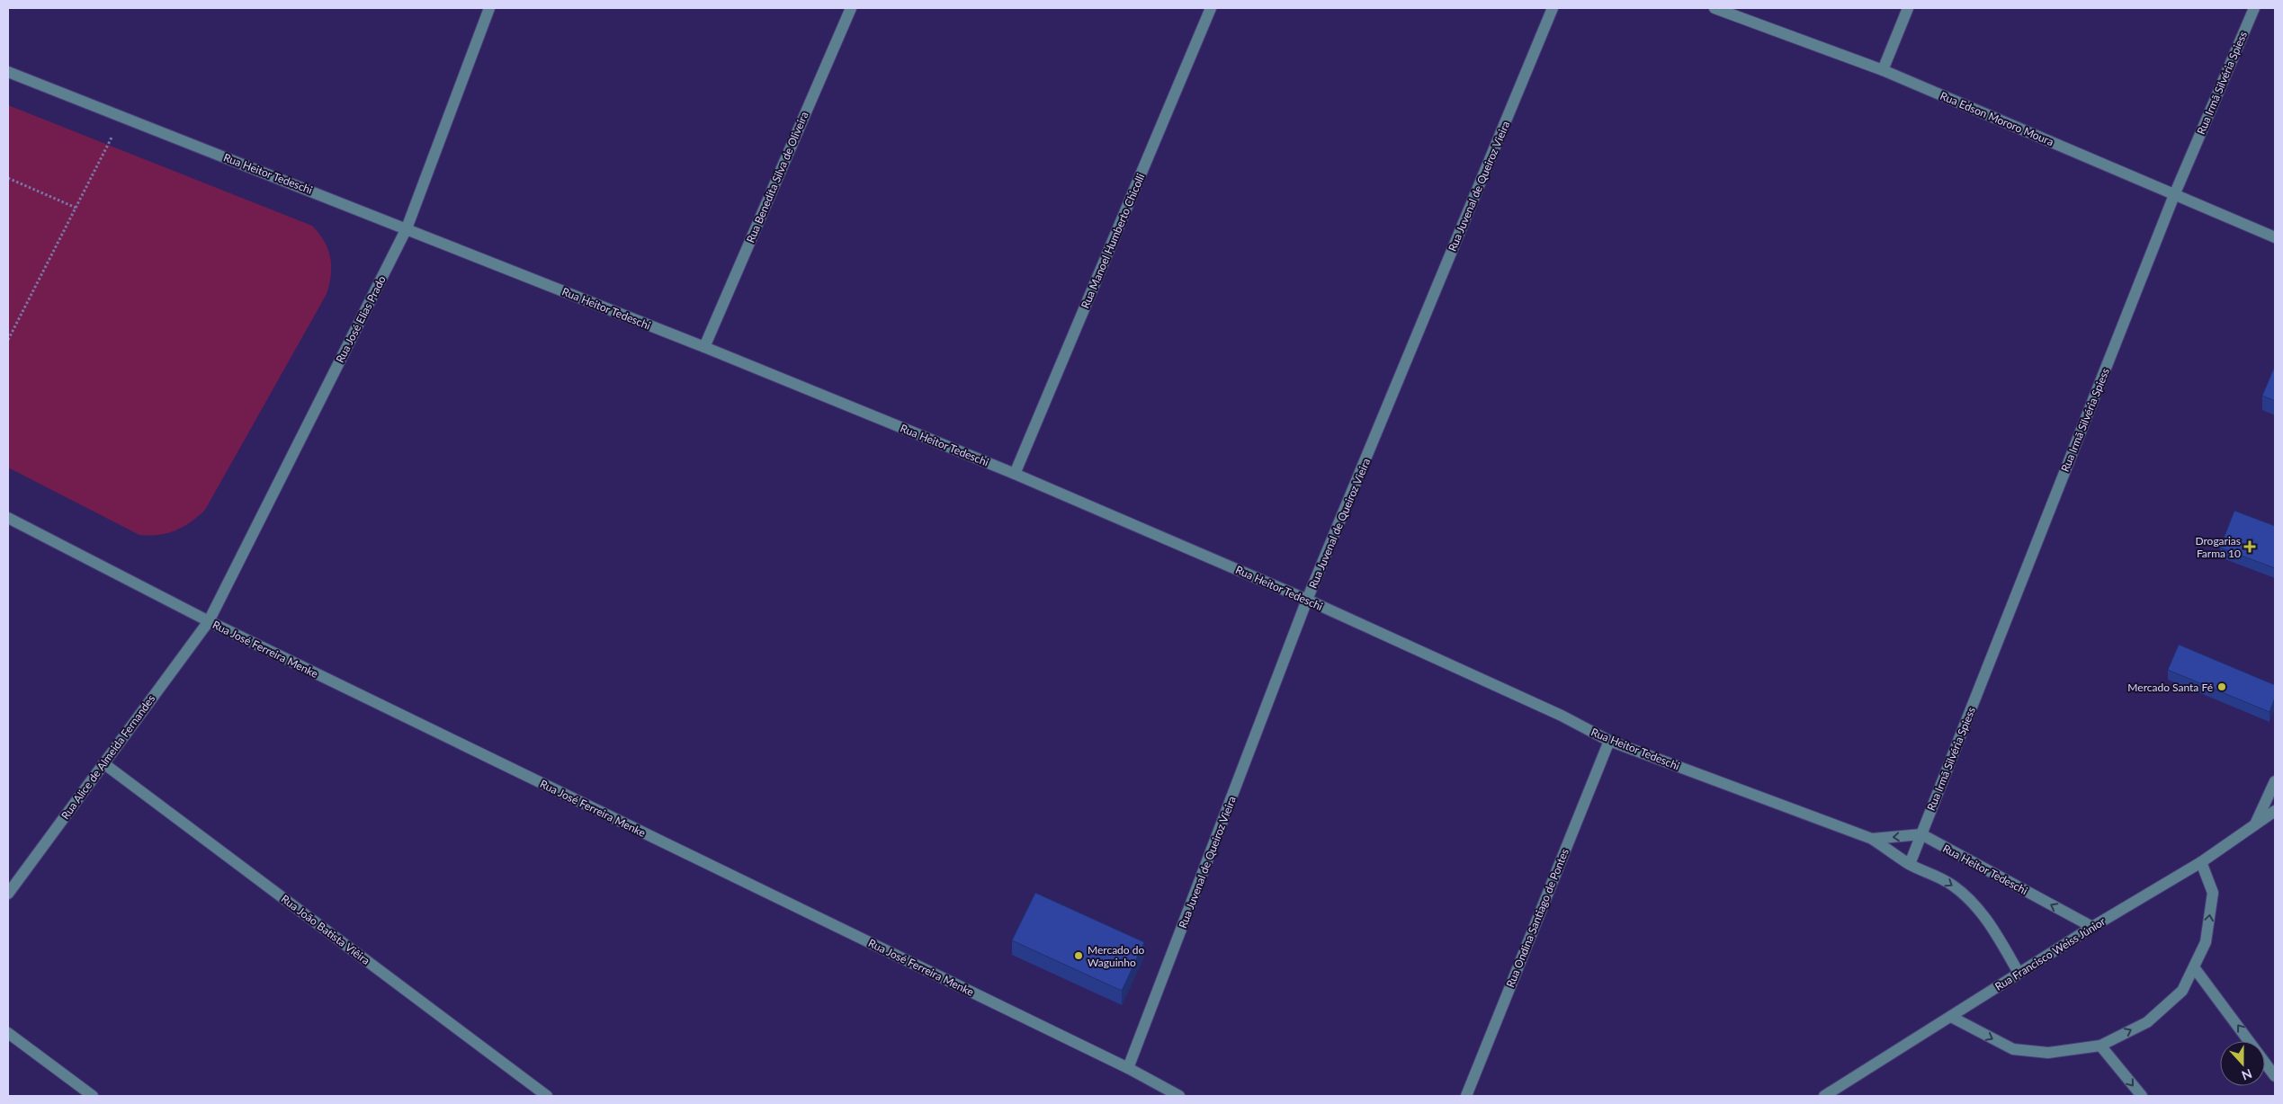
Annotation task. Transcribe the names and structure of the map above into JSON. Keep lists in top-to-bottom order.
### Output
{
  "streets": {
    "street": [
      "Rua Irmã Silvéria Spiess",
      "Rua Edson Mororo Moura",
      "Rua Heitor Tedeschi",
      "Rua Benedita Silva de Oliveira",
      "Rua Juvenal de Queiroz Vieira",
      "Rua Manoel Humberto Chicolli",
      "Rua José Elias Prado",
      "Rua José Ferreira Menke",
      "Rua Alice de Almeida Fernandes",
      "Rua Ondina Santiago de Pontes",
      "Rua João Batista Viêira",
      "Rua Francisco Weiss Júnior"
    ]
  },
  "crossings": [
    ["Rua Irmã Silvéria Spiess", "Rua Edson Mororo Moura"],
    ["Rua Irmã Silvéria Spiess", "Rua Heitor Tedeschi"],
    ["Rua Heitor Tedeschi", "Rua Benedita Silva de Oliveira"],
    ["Rua Heitor Tedeschi", "Rua Juvenal de Queiroz Vieira"],
    ["Rua Heitor Tedeschi", "Rua Manoel Humberto Chicolli"],
    ["Rua Heitor Tedeschi", "Rua José Elias Prado"],
    ["Rua Heitor Tedeschi", "Rua Ondina Santiago de Pontes"],
    ["Rua Heitor Tedeschi", "Rua Francisco Weiss Júnior"],
    ["Rua Juvenal de Queiroz Vieira", "Rua José Ferreira Menke"],
    ["Rua José Elias Prado", "Rua José Ferreira Menke"],
    ["Rua José Elias Prado", "Rua Alice de Almeida Fernandes"],
    ["Rua José Ferreira Menke", "Rua Alice de Almeida Fernandes"],
    ["Rua Alice de Almeida Fernandes", "Rua João Batista Viêira"]
  ],
  "places": {
    "health": ["Drogarias Farma 10"],
    "other": ["Mercado Santa Fé", "Mercado do Waguinho"]
  },
  "north": "bottom"
}
